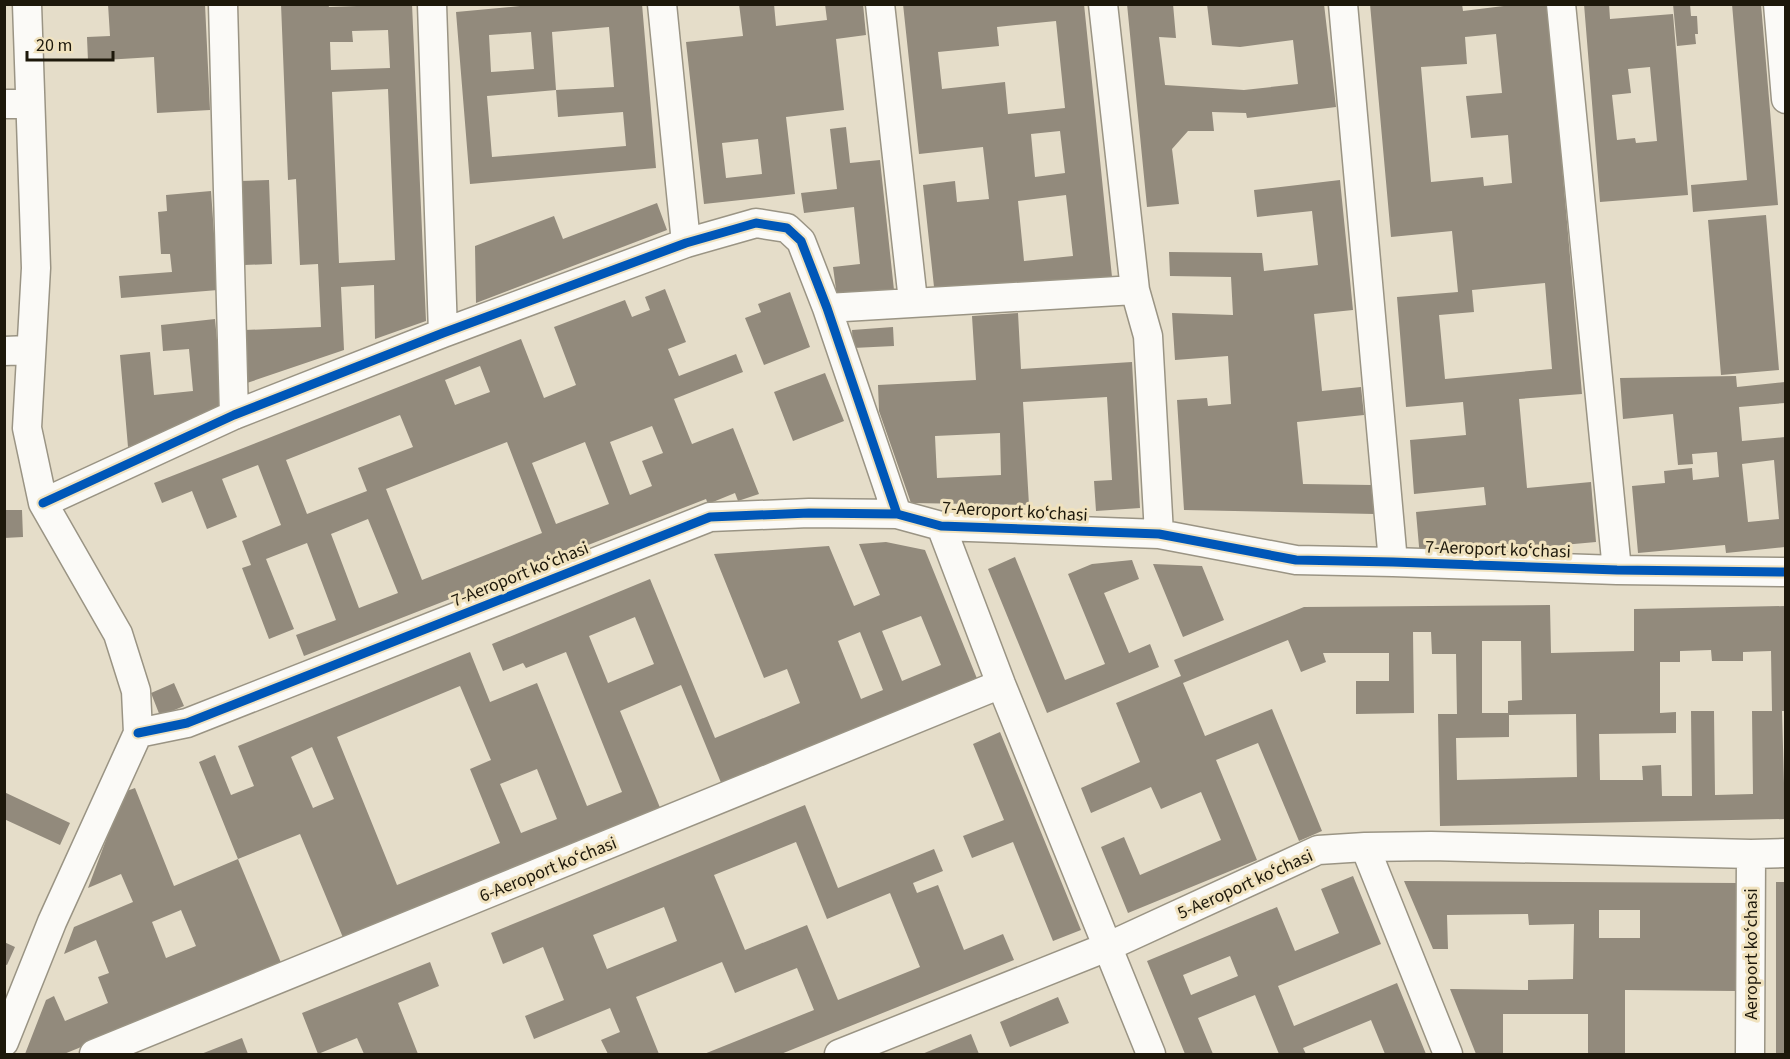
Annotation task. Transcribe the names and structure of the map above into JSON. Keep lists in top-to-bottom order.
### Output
{
  "streets": {
    "street": [
      "7-Aeroport koʻchasi",
      "6-Aeroport koʻchasi",
      "5-Aeroport koʻchasi",
      "Aeroport koʻchasi"
    ]
  },
  "crossings": [
    ["5-Aeroport koʻchasi", "Aeroport koʻchasi"]
  ],
  "scale_bar": "20 m"
}
